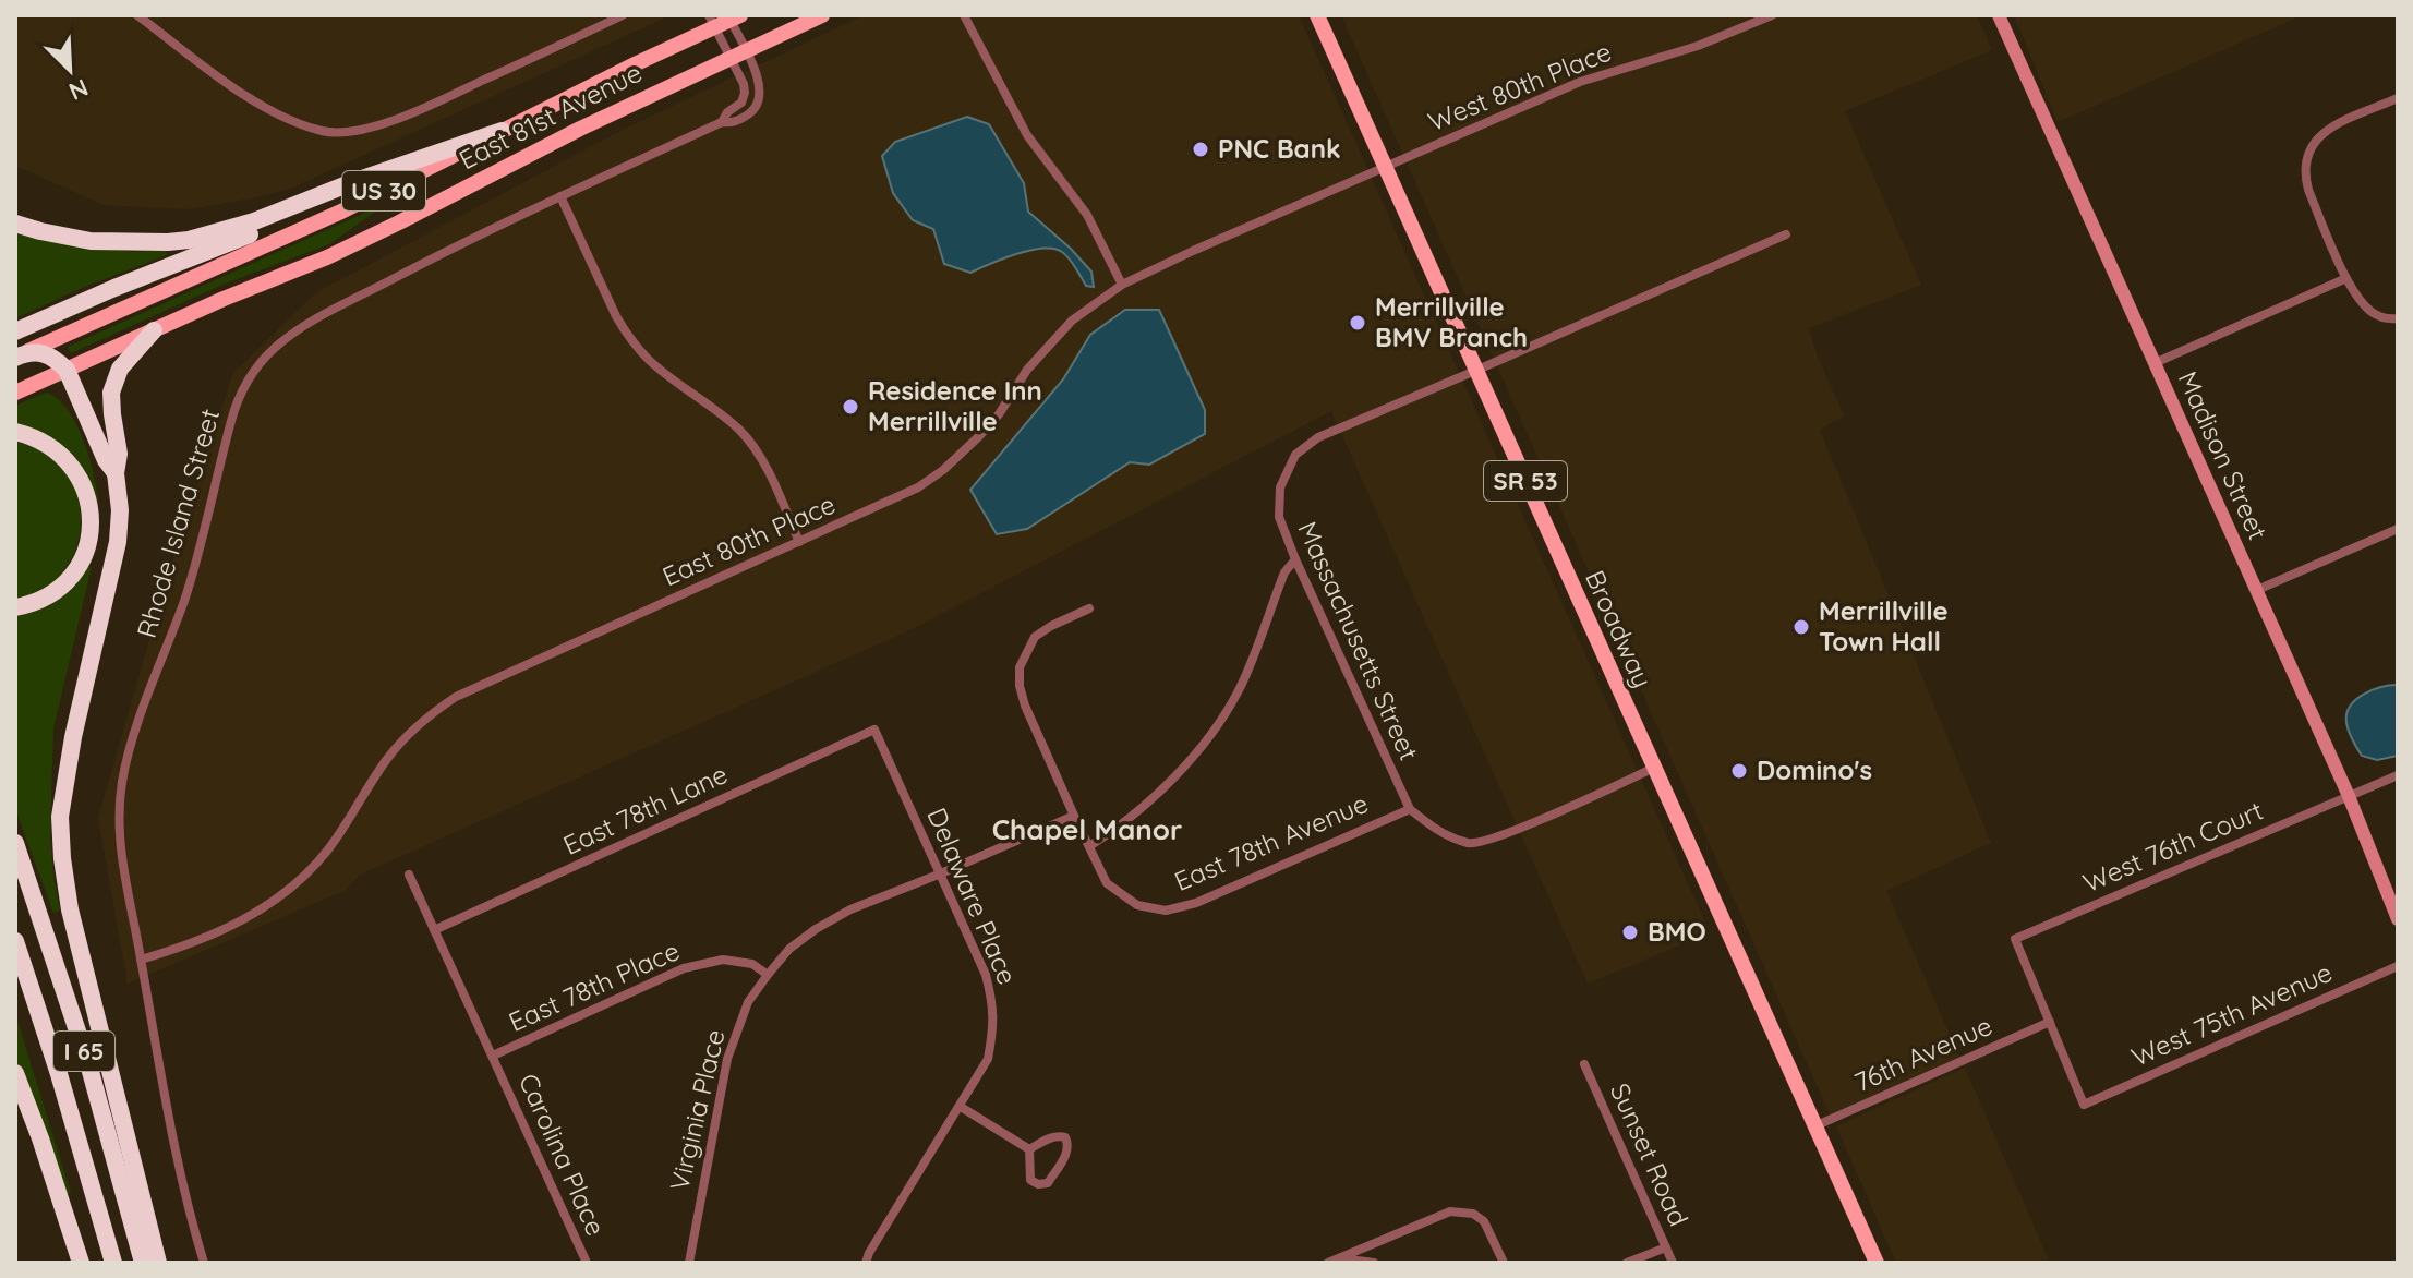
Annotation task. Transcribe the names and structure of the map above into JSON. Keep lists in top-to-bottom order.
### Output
{
  "streets": {
    "highway": ["I 65"],
    "main road": [
      "East 81st Avenue",
      "US 30",
      "SR 53",
      "Broadway"
    ],
    "street": [
      "West 80th Place",
      "Madison Street",
      "Rhode Island Street",
      "East 80th Place",
      "Massachusetts Street",
      "East 78th Lane",
      "East 78th Avenue",
      "West 76th Court",
      "Delaware Place",
      "East 78th Place",
      "West 75th Avenue",
      "76th Avenue",
      "Virginia Place",
      "Carolina Place",
      "Sunset Road"
    ]
  },
  "crossings": [
    ["West 80th Place", "East 80th Place"],
    ["West 80th Place", "Broadway"],
    ["East 81st Avenue", "Rhode Island Street"],
    ["Madison Street", "West 76th Court"],
    ["Rhode Island Street", "East 80th Place"],
    ["East 80th Place", "Broadway"],
    ["Broadway", "Massachusetts Street"],
    ["Broadway", "East 78th Avenue"],
    ["Broadway", "76th Avenue"],
    ["Massachusetts Street", "East 78th Avenue"],
    ["East 78th Lane", "Delaware Place"],
    ["East 78th Lane", "Carolina Place"],
    ["West 76th Court", "West 75th Avenue"],
    ["West 76th Court", "76th Avenue"],
    ["East 78th Place", "Virginia Place"],
    ["East 78th Place", "Carolina Place"],
    ["West 75th Avenue", "76th Avenue"]
  ],
  "districts": ["Chapel Manor"],
  "places": [
    "PNC Bank",
    "Merrillville BMV Branch",
    "Residence Inn Merrillville",
    "Merrillville Town Hall",
    "Domino's",
    "BMO"
  ],
  "north": "bottom right"
}
